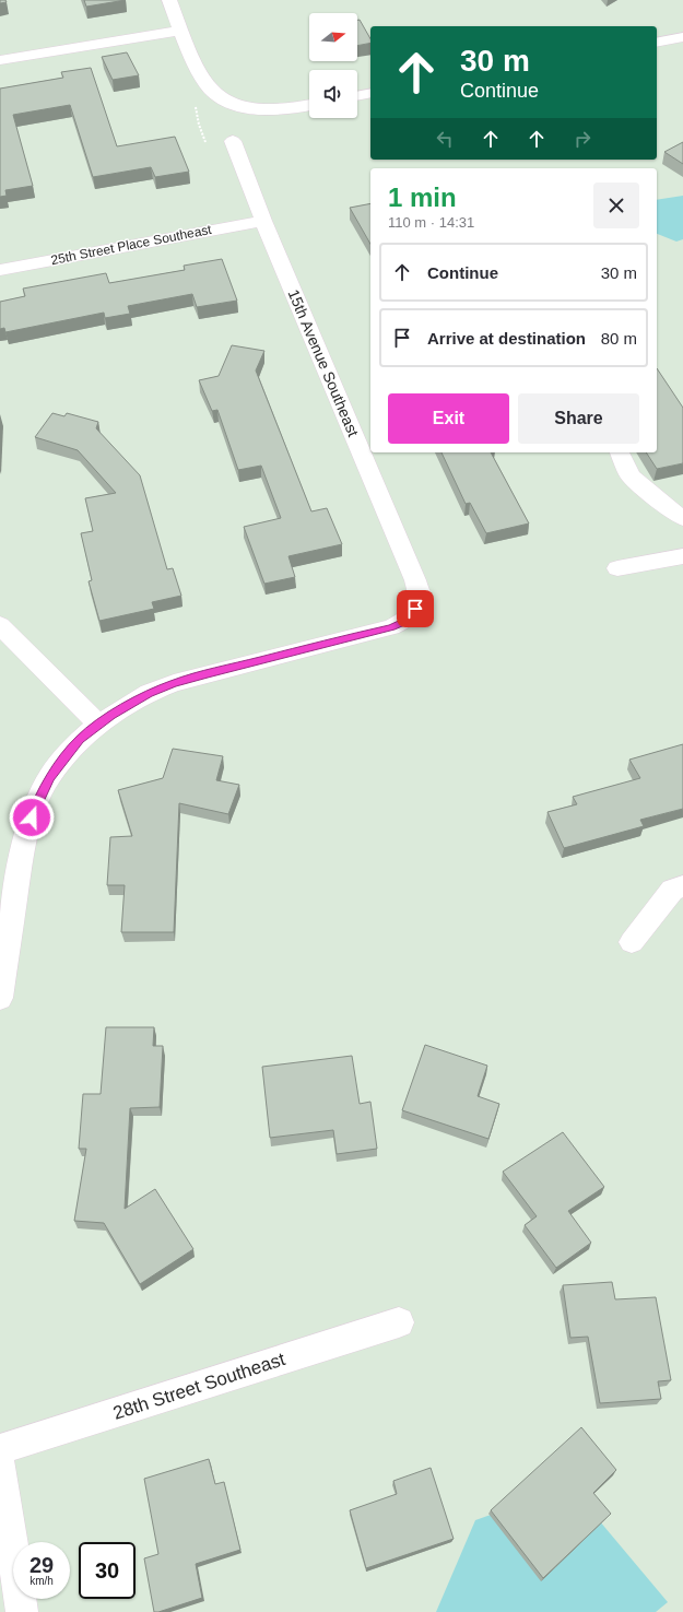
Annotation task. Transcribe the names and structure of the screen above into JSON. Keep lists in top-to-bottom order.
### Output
{
  "streets": {
    "street": ["25th Street Place Southeast", "15th Avenue Southeast", "28th Street Southeast"]
  },
  "crossings": [
    ["25th Street Place Southeast", "15th Avenue Southeast"]
  ],
  "north": "right",
  "page": {
    "turn": ["30 m", "Continue"],
    "heading": ["1 min", "110 m · 14:31"],
    "list": [
      {
        "name": "Continue",
        "value": "30 m"
      },
      {
        "name": "Arrive at destination",
        "value": "80 m"
      }
    ],
    "buttons": ["Exit", "Share"],
    "speed": "29 km/h",
    "limit": "30"
  }
}
